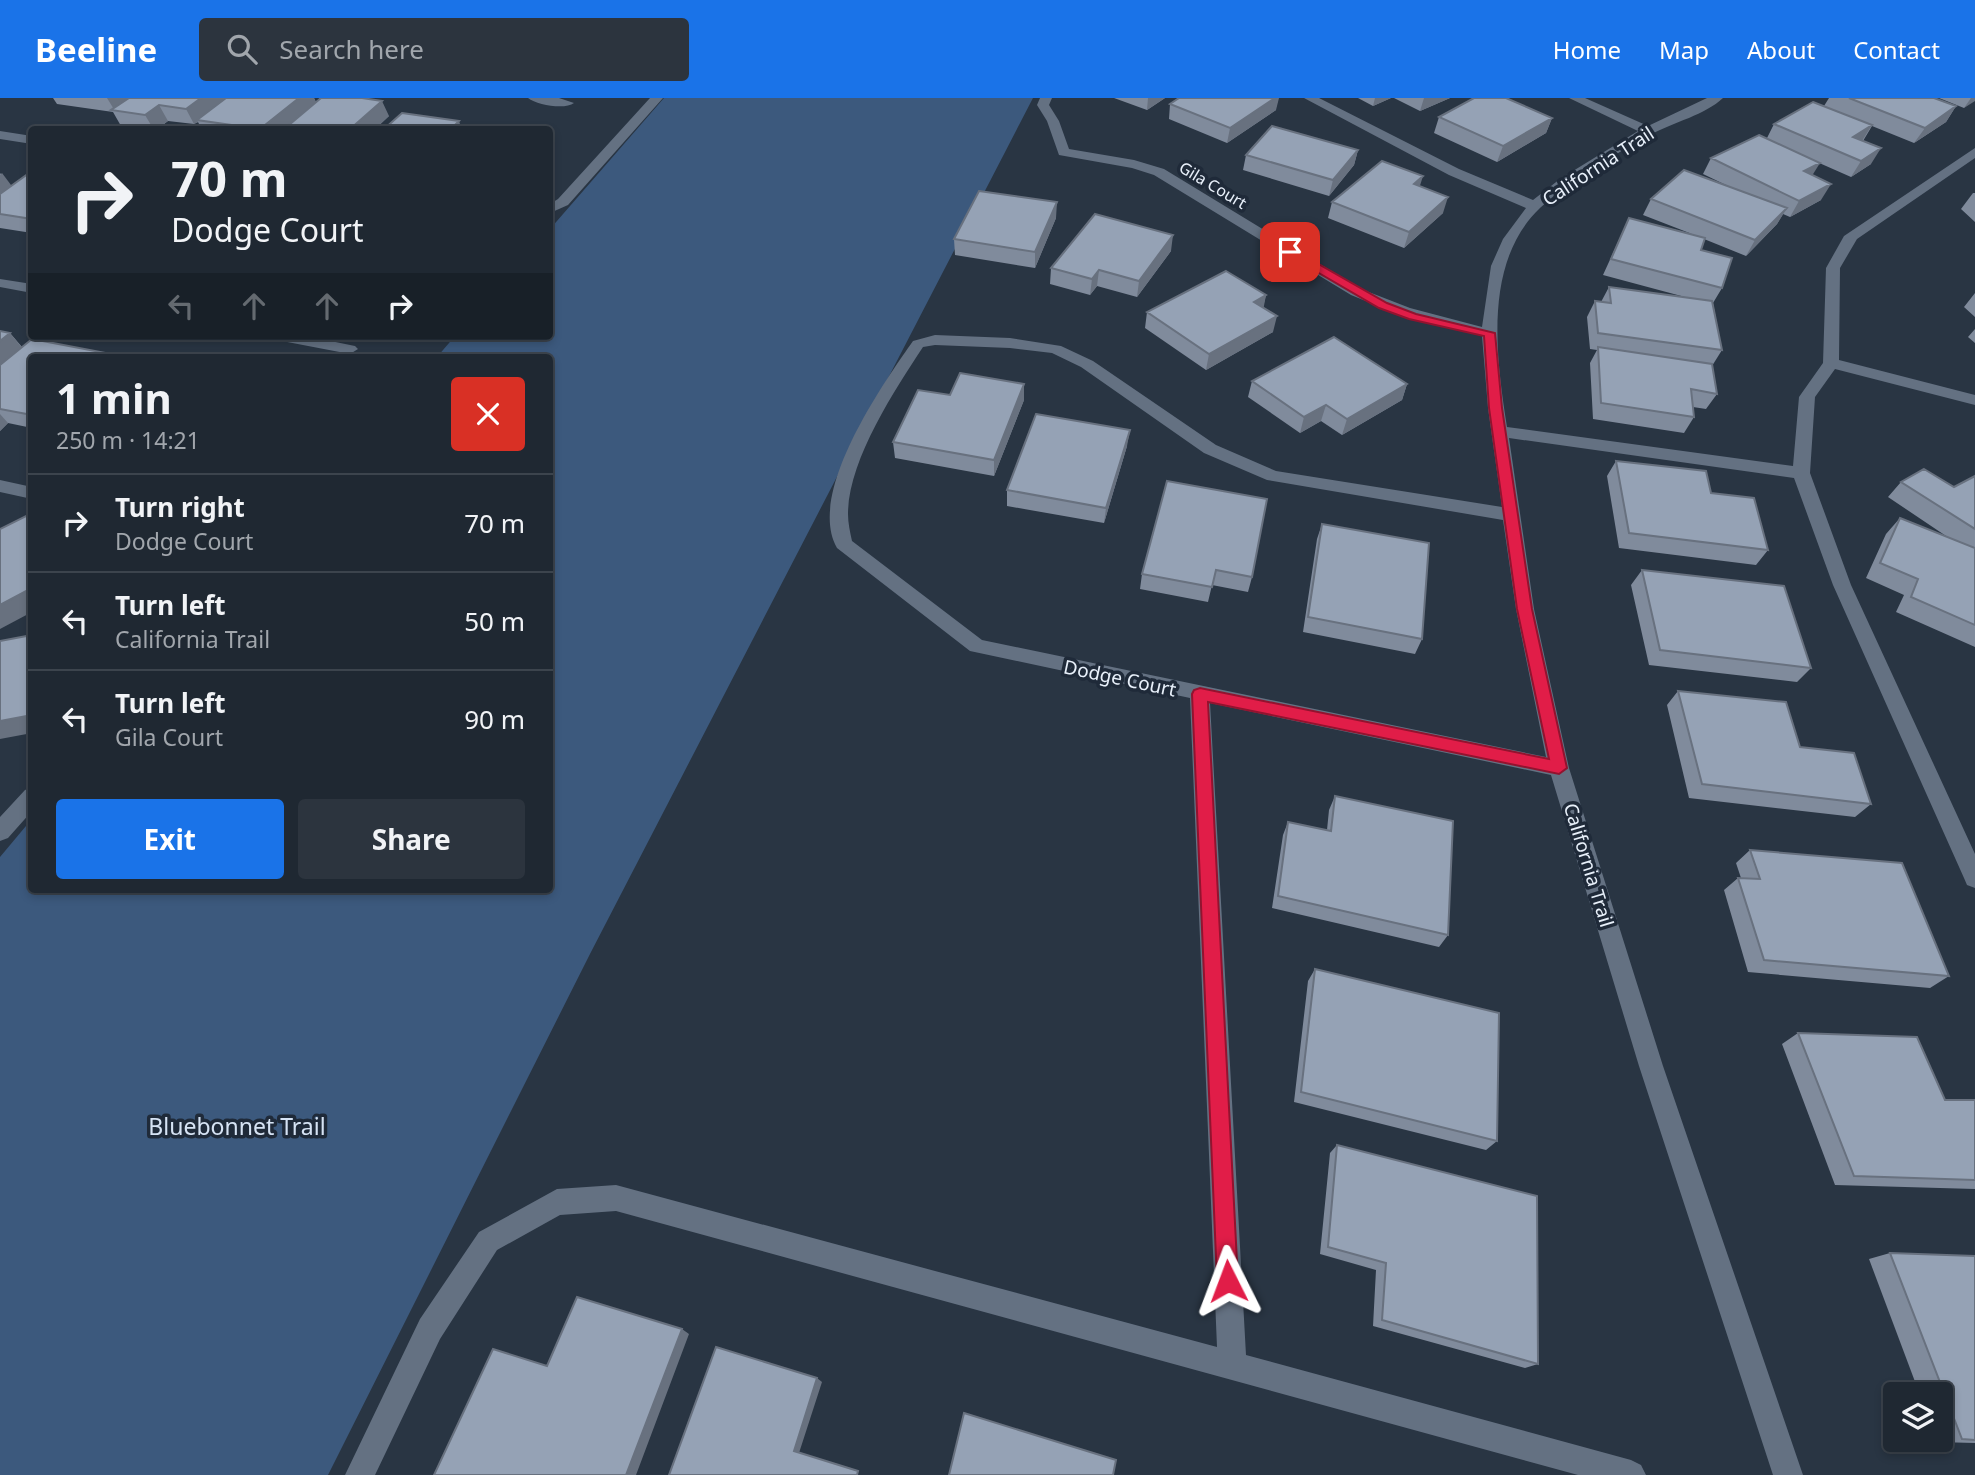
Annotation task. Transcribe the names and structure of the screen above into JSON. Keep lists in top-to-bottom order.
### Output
{
  "streets": {
    "street": ["California Trail", "Gila Court", "Dodge Court"]
  },
  "crossings": [
    ["California Trail", "Gila Court"],
    ["California Trail", "Dodge Court"]
  ],
  "parks": ["Bluebonnet Trail"],
  "page": {
    "header": "Beeline",
    "search": "Search here",
    "nav": [
      "Home",
      "Map",
      "About",
      "Contact"
    ],
    "turn": ["70 m", "Dodge Court"],
    "heading": ["1 min", "250 m · 14:21"],
    "list": [
      {
        "name": "Turn right",
        "note": "Dodge Court",
        "value": "70 m"
      },
      {
        "name": "Turn left",
        "note": "California Trail",
        "value": "50 m"
      },
      {
        "name": "Turn left",
        "note": "Gila Court",
        "value": "90 m"
      }
    ],
    "buttons": ["Exit", "Share"]
  }
}
